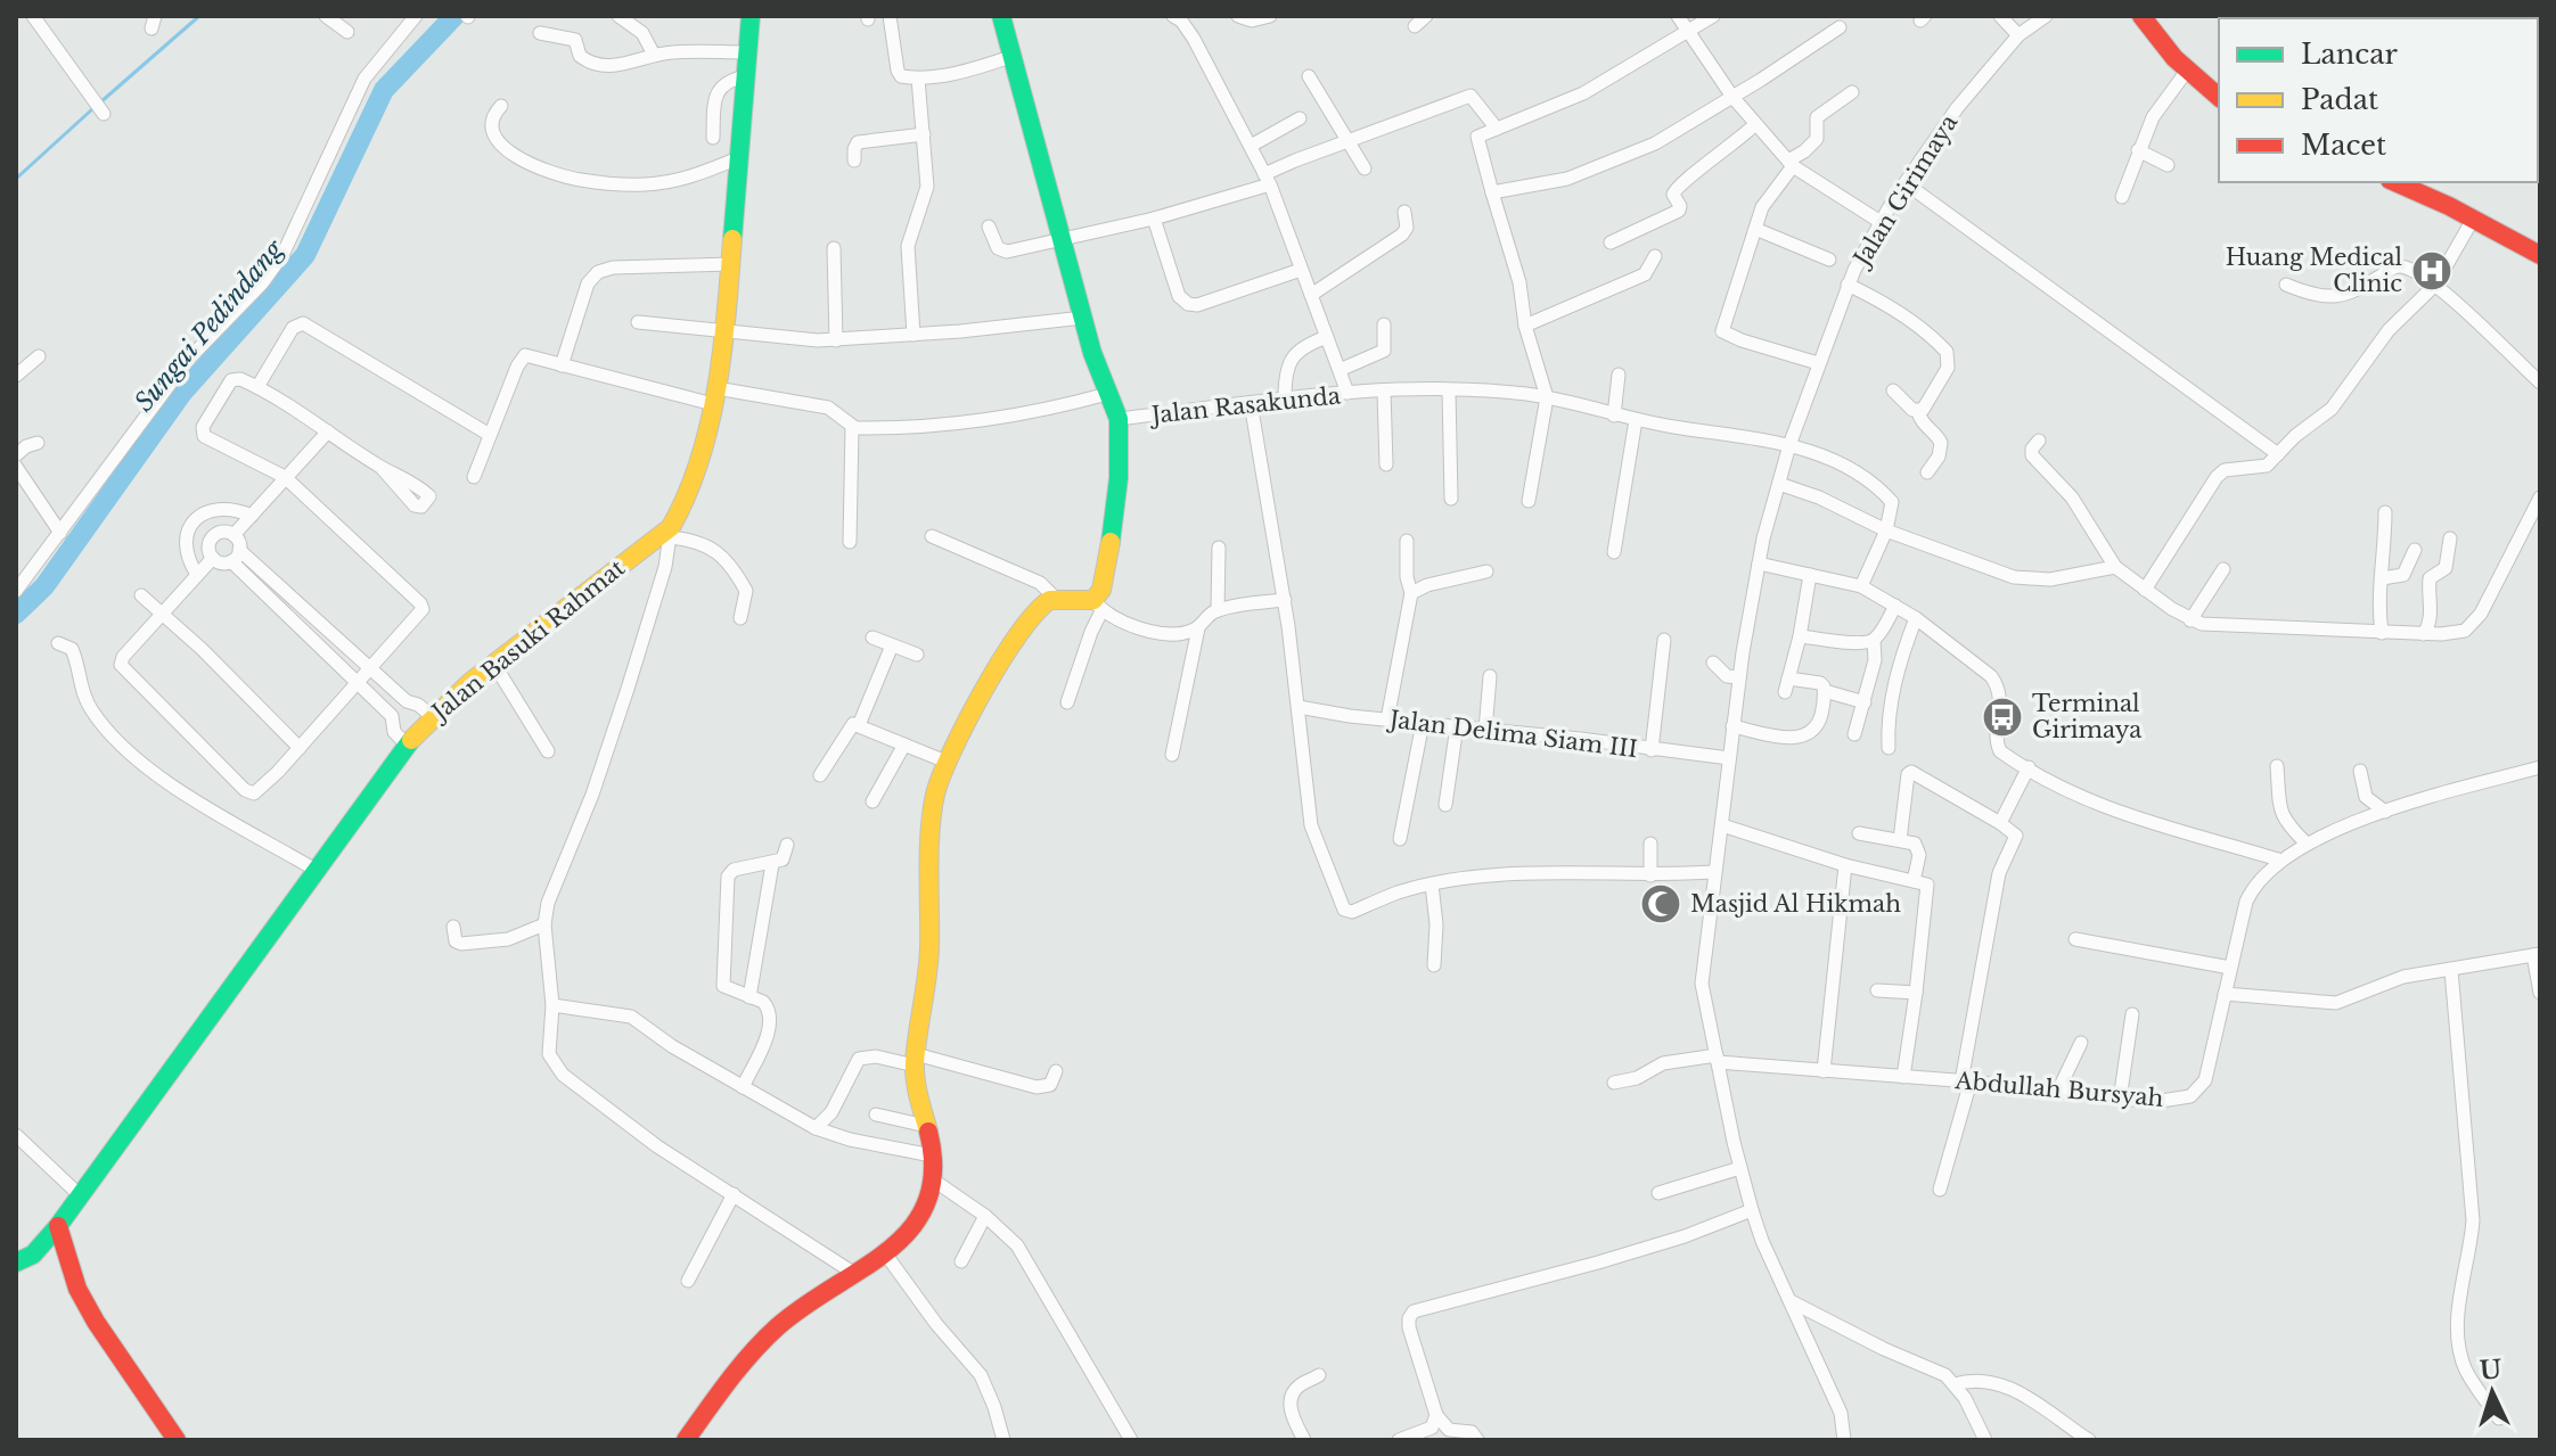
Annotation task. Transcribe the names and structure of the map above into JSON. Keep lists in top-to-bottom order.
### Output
{
  "streets": {
    "main road": ["Jalan Rasakunda", "Jalan Basuki Rahmat"],
    "street": ["Jalan Girimaya", "Jalan Delima Siam III", "Abdullah Bursyah"]
  },
  "crossings": [
    ["Jalan Girimaya", "Jalan Rasakunda"],
    ["Jalan Girimaya", "Jalan Delima Siam III"],
    ["Jalan Girimaya", "Abdullah Bursyah"]
  ],
  "water": ["Sungai Pedindang"],
  "places": {
    "hospital": ["Huang Medical Clinic"],
    "bus stop": ["Terminal Girimaya"],
    "mosque": ["Masjid Al Hikmah"]
  },
  "legend": ["Lancar", "Padat", "Macet"],
  "north": "top"
}
